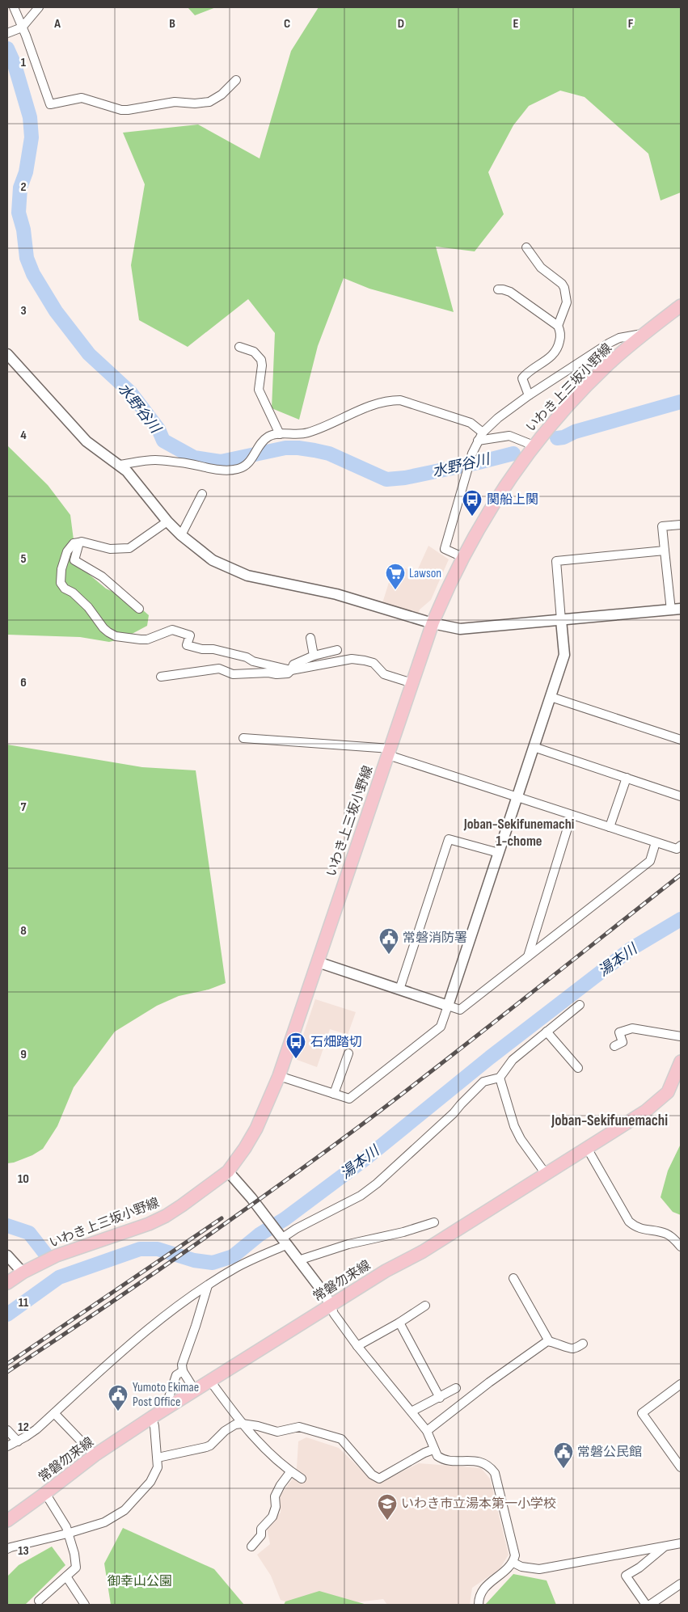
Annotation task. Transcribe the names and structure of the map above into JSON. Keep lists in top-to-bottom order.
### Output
{
  "streets": {
    "main road": ["いわき上三坂小野線", "常磐勿来線"]
  },
  "districts": ["Joban-Sekifunemachi 1-chome", "Joban-Sekifunemachi"],
  "water": ["水野谷川", "湯本川"],
  "parks": ["御幸山公園"],
  "places": {
    "bus stop": ["関船上関", "石畑踏切"],
    "supermarket": ["Lawson"],
    "public building": ["常磐消防署", "Yumoto Ekimae Post Office", "常磐公民館"],
    "school or university": ["いわき市立湯本第一小学校"]
  },
  "grid": {
    "columns": [
      "A",
      "B",
      "C",
      "D",
      "E",
      "F"
    ],
    "rows": [
      "1",
      "2",
      "3",
      "4",
      "5",
      "6",
      "7",
      "8",
      "9",
      "10",
      "11",
      "12",
      "13"
    ]
  }
}
